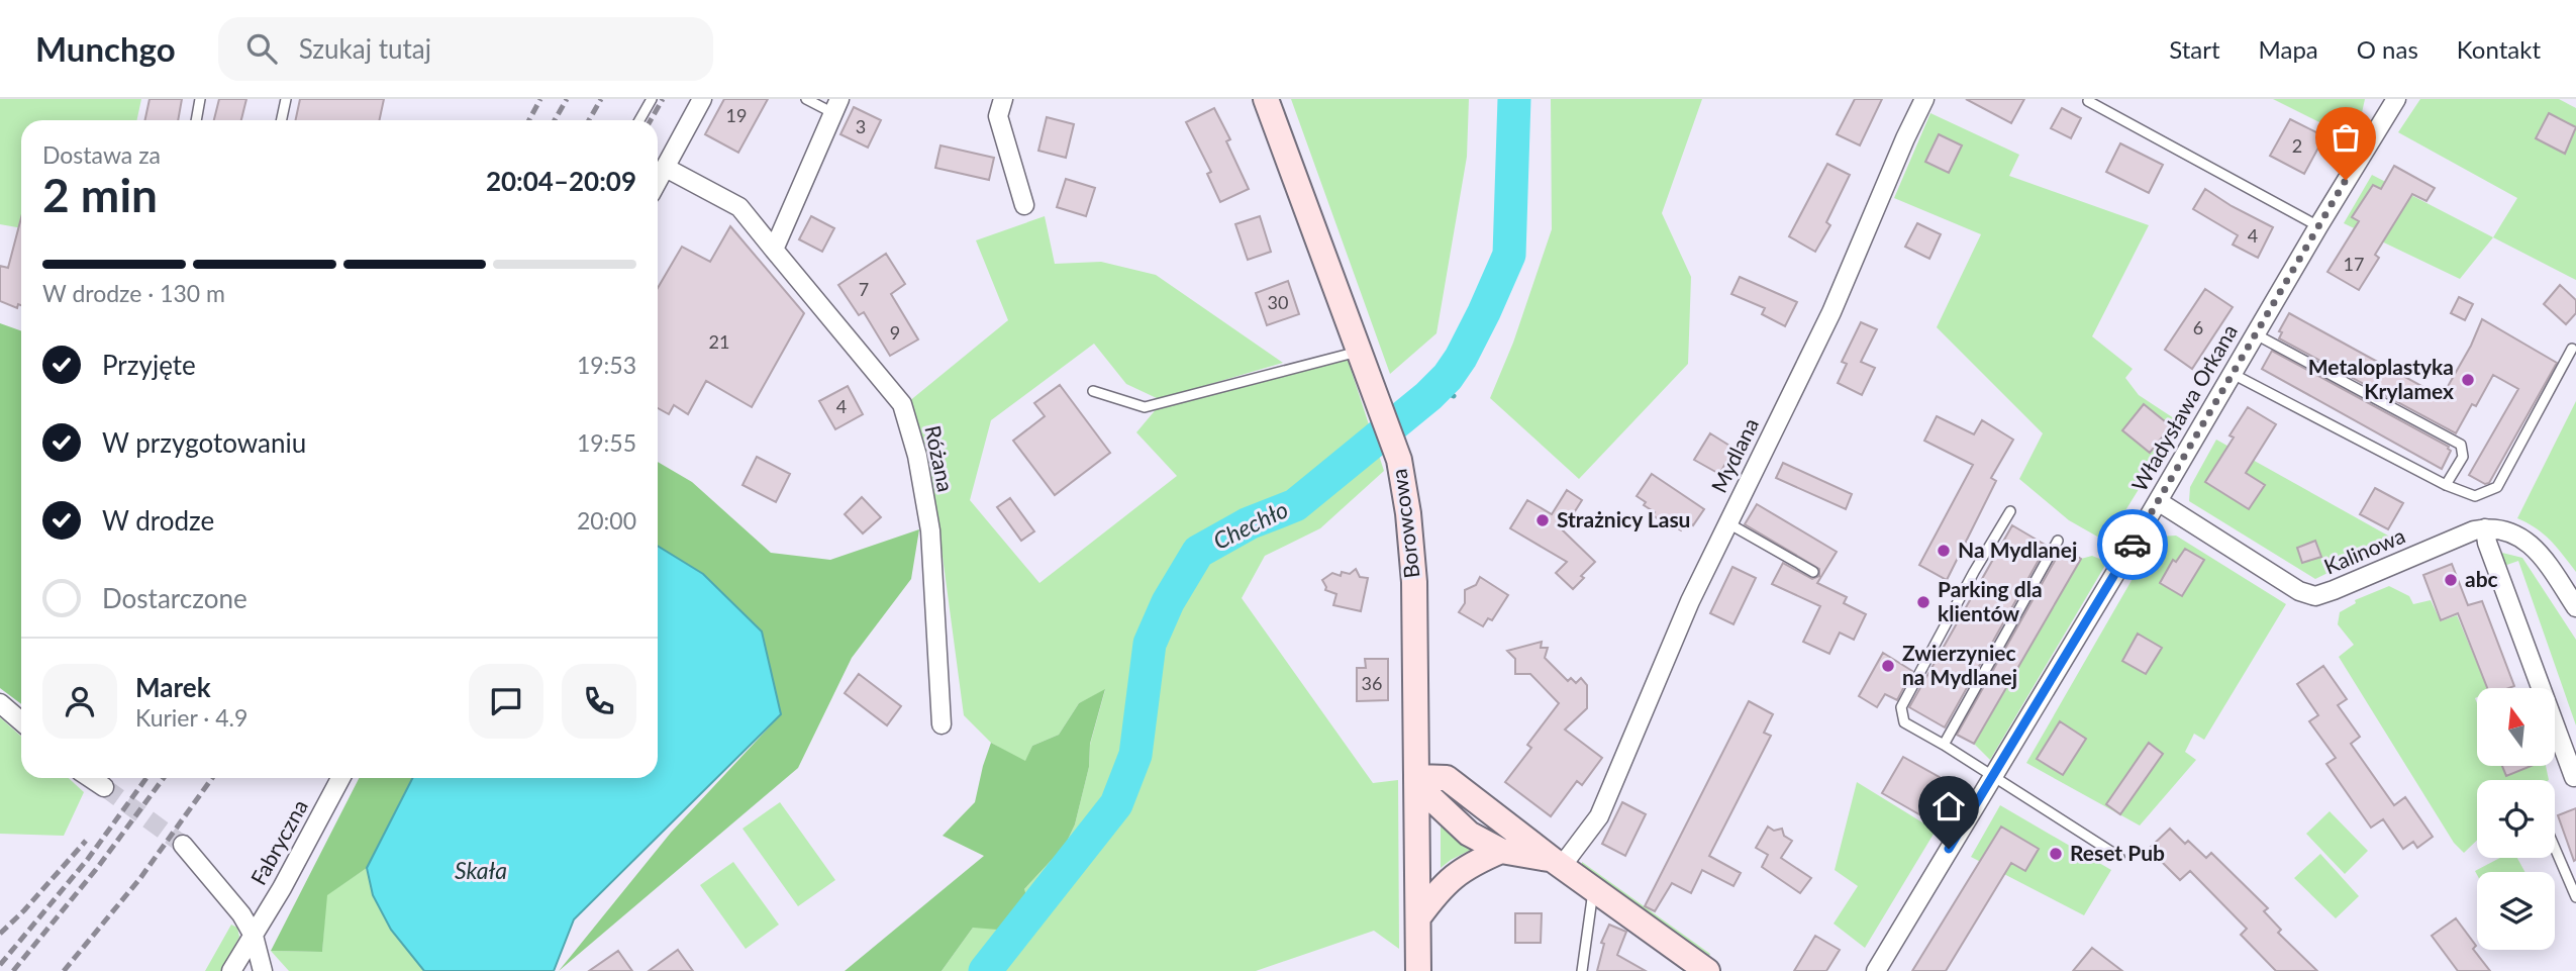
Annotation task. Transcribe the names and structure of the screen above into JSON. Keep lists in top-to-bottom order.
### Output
{
  "streets": {
    "street": [
      "Władysława Orkana",
      "Mydlana",
      "Różana",
      "Borowcowa",
      "Kalinowa",
      "Fabryczna"
    ]
  },
  "crossings": [
    ["Władysława Orkana", "Kalinowa"]
  ],
  "water": ["Chechło", "Skała"],
  "places": [
    "Metaloplastyka Krylamex",
    "Strażnicy Lasu",
    "Na Mydlanej",
    "abc",
    "Parking dla klientów",
    "Zwierzyniec na Mydlanej",
    "Reset Pub"
  ],
  "house_numbers": [
    "19",
    "3",
    "2",
    "4",
    "17",
    "7",
    "30",
    "6",
    "9",
    "21",
    "4",
    "36"
  ],
  "north": "top",
  "page": {
    "header": "Munchgo",
    "search": "Szukaj tutaj",
    "nav": [
      "Start",
      "Mapa",
      "O nas",
      "Kontakt"
    ],
    "heading": ["2 min", "Dostawa za", "20:04–20:09"],
    "panel": ["Marek", "Kurier · 4.9"],
    "bar": "W drodze · 130 m",
    "list": [
      ["Przyjęte", "19:53"],
      ["W przygotowaniu", "19:55"],
      ["W drodze", "20:00"],
      "Dostarczone"
    ]
  }
}
